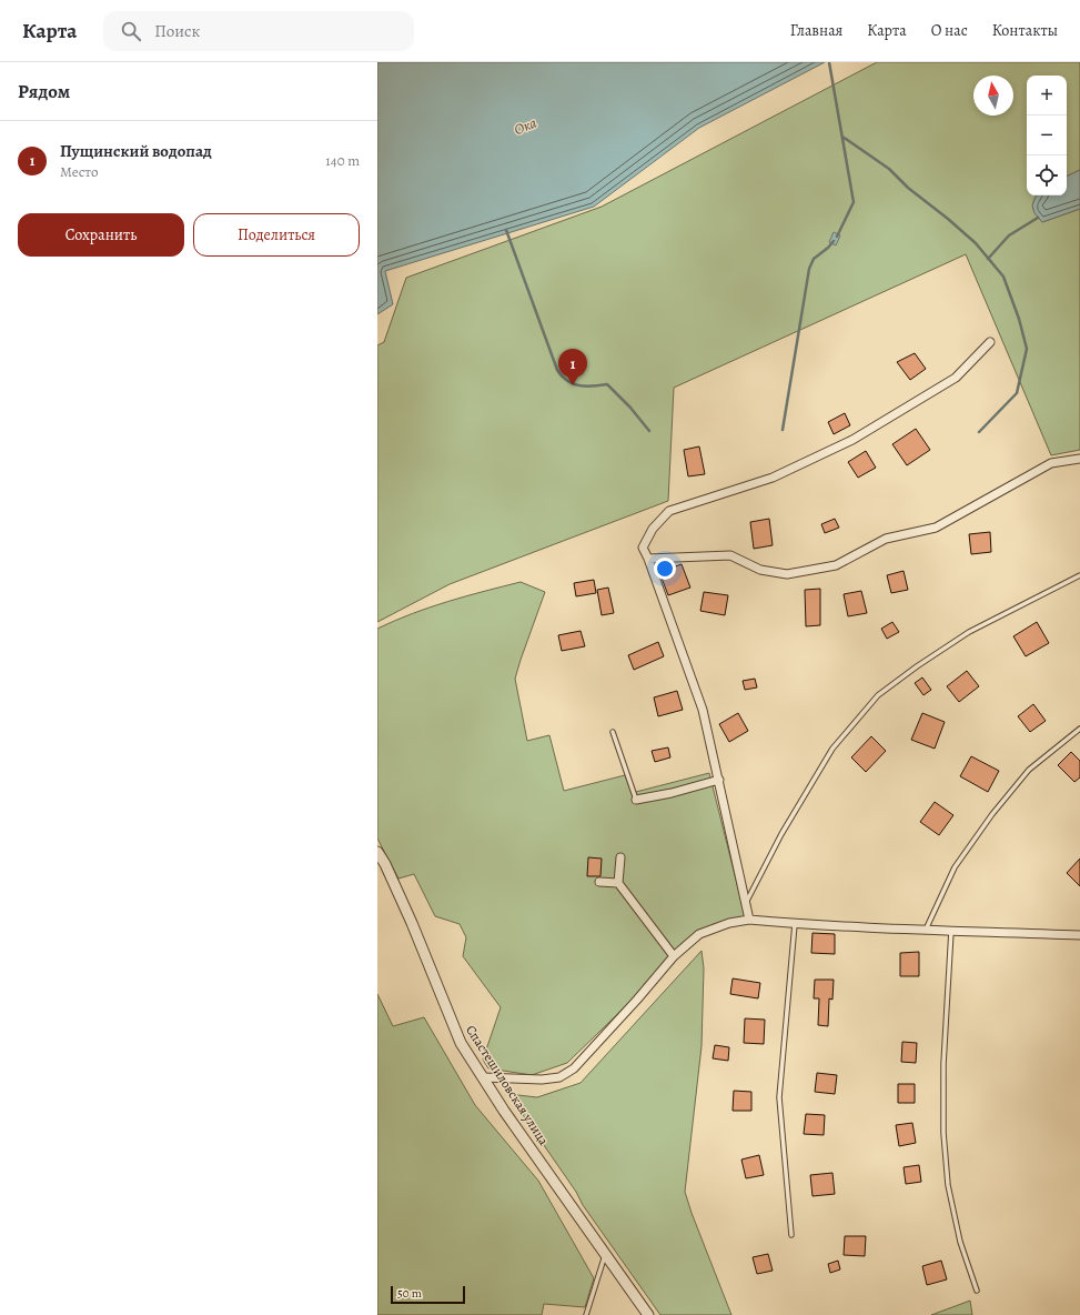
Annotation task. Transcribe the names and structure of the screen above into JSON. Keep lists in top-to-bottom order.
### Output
{
  "streets": {
    "street": ["Спастешиловская улица"]
  },
  "water": ["Ока"],
  "scale_bar": "50 m",
  "north": "top",
  "page": {
    "header": "Карта",
    "search": "Поиск",
    "nav": [
      "Главная",
      "Карта",
      "О нас",
      "Контакты"
    ],
    "heading": "Рядом",
    "map_buttons": ["+", "−"],
    "list": [
      {
        "mark": "1",
        "name": "Пущинский водопад",
        "note": "Место",
        "value": "140 m"
      }
    ],
    "buttons": ["Сохранить", "Поделиться"],
    "pins": "1",
    "scale": "50 m"
  }
}
